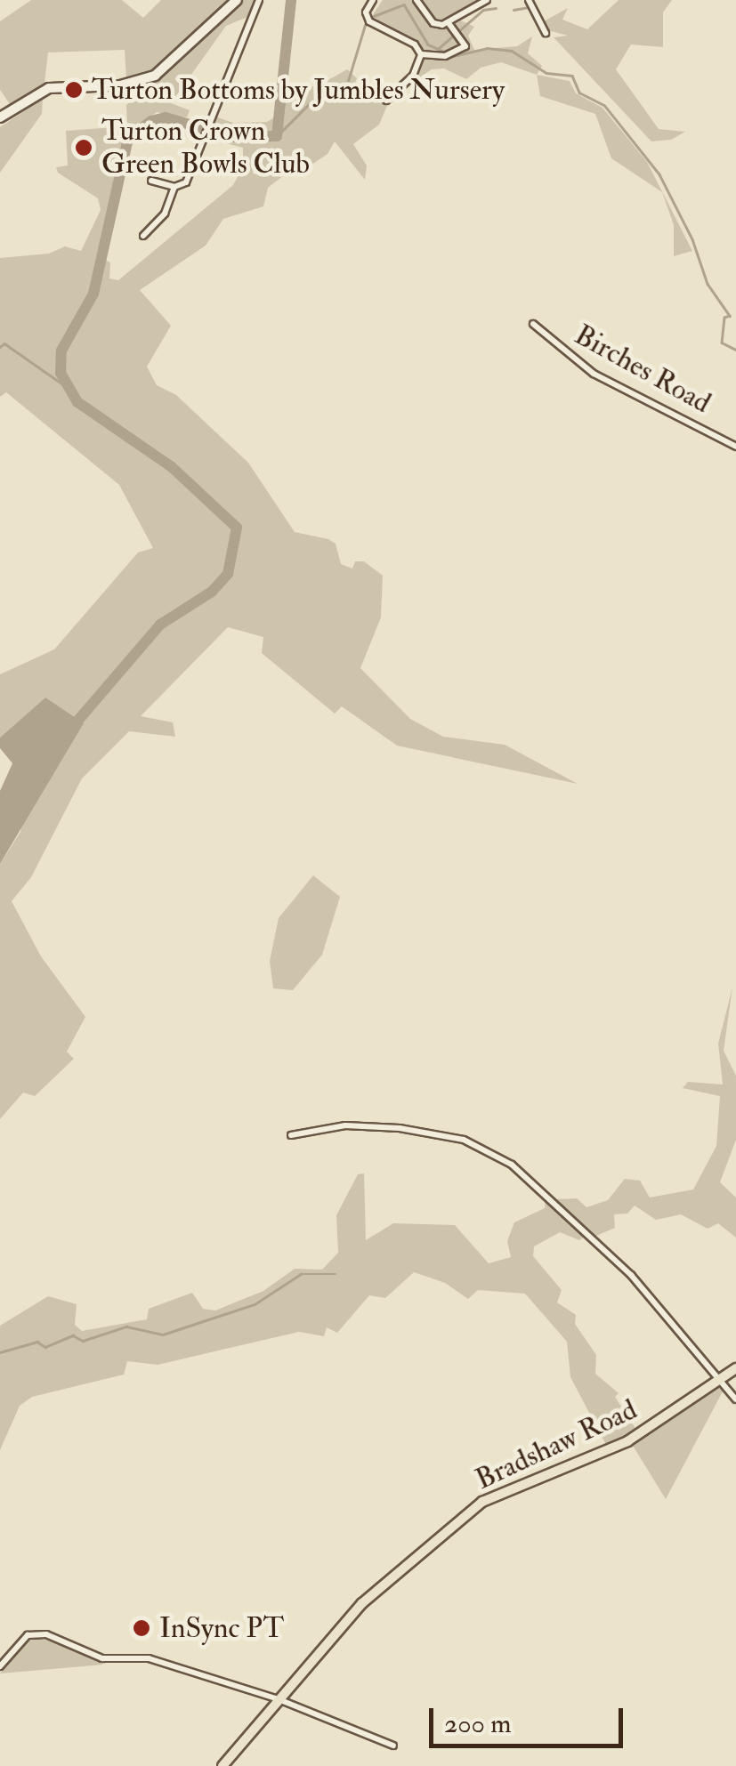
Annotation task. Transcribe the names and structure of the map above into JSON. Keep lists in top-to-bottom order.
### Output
{
  "streets": {
    "main road": ["Bradshaw Road"],
    "street": ["Birches Road"]
  },
  "places": ["Turton Bottoms by Jumbles Nursery", "Turton Crown Green Bowls Club", "InSync PT"],
  "scale_bar": "200 m"
}
